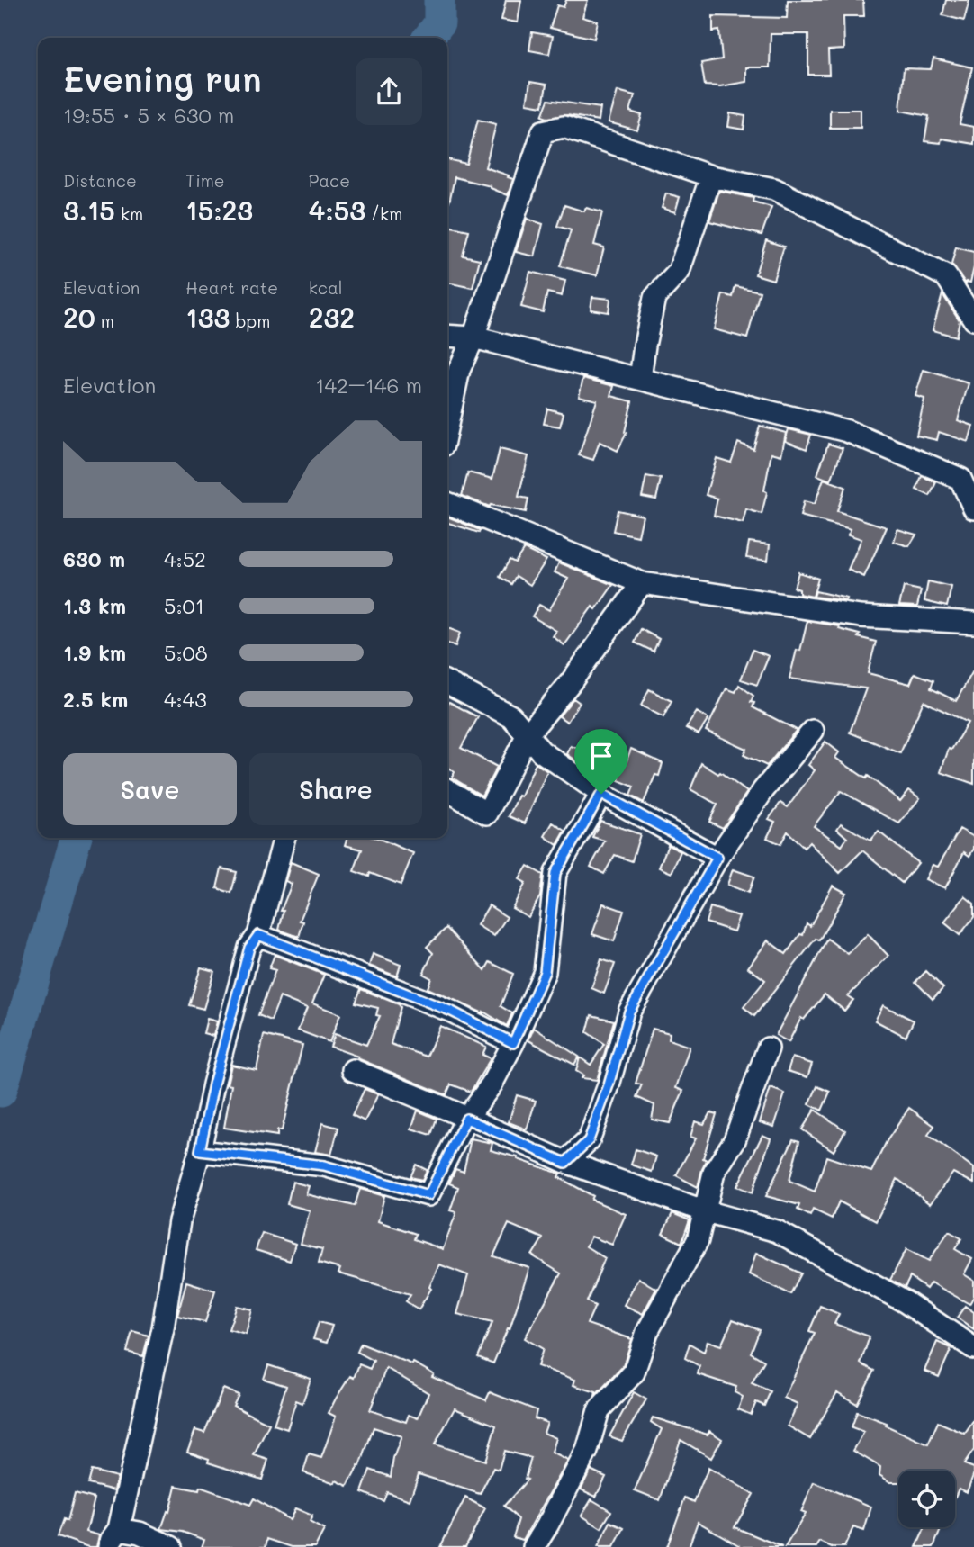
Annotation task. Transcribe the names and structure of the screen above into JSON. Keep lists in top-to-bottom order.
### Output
{
  "page": {
    "heading": ["Evening run", "19:55 · 5 × 630 m"],
    "stats": [
      ["Distance", "3.15 km"],
      ["Time", "15:23"],
      ["Pace", "4:53 /km"],
      ["Elevation", "20 m"],
      ["Heart rate", "133 bpm"],
      ["kcal", "232"]
    ],
    "chart": ["Elevation", "142–146 m"],
    "list": [
      {
        "name": "630 m",
        "note": "4:52"
      },
      {
        "name": "1.3 km",
        "note": "5:01"
      },
      {
        "name": "1.9 km",
        "note": "5:08"
      },
      {
        "name": "2.5 km",
        "note": "4:43"
      }
    ],
    "buttons": ["Save", "Share"]
  }
}
